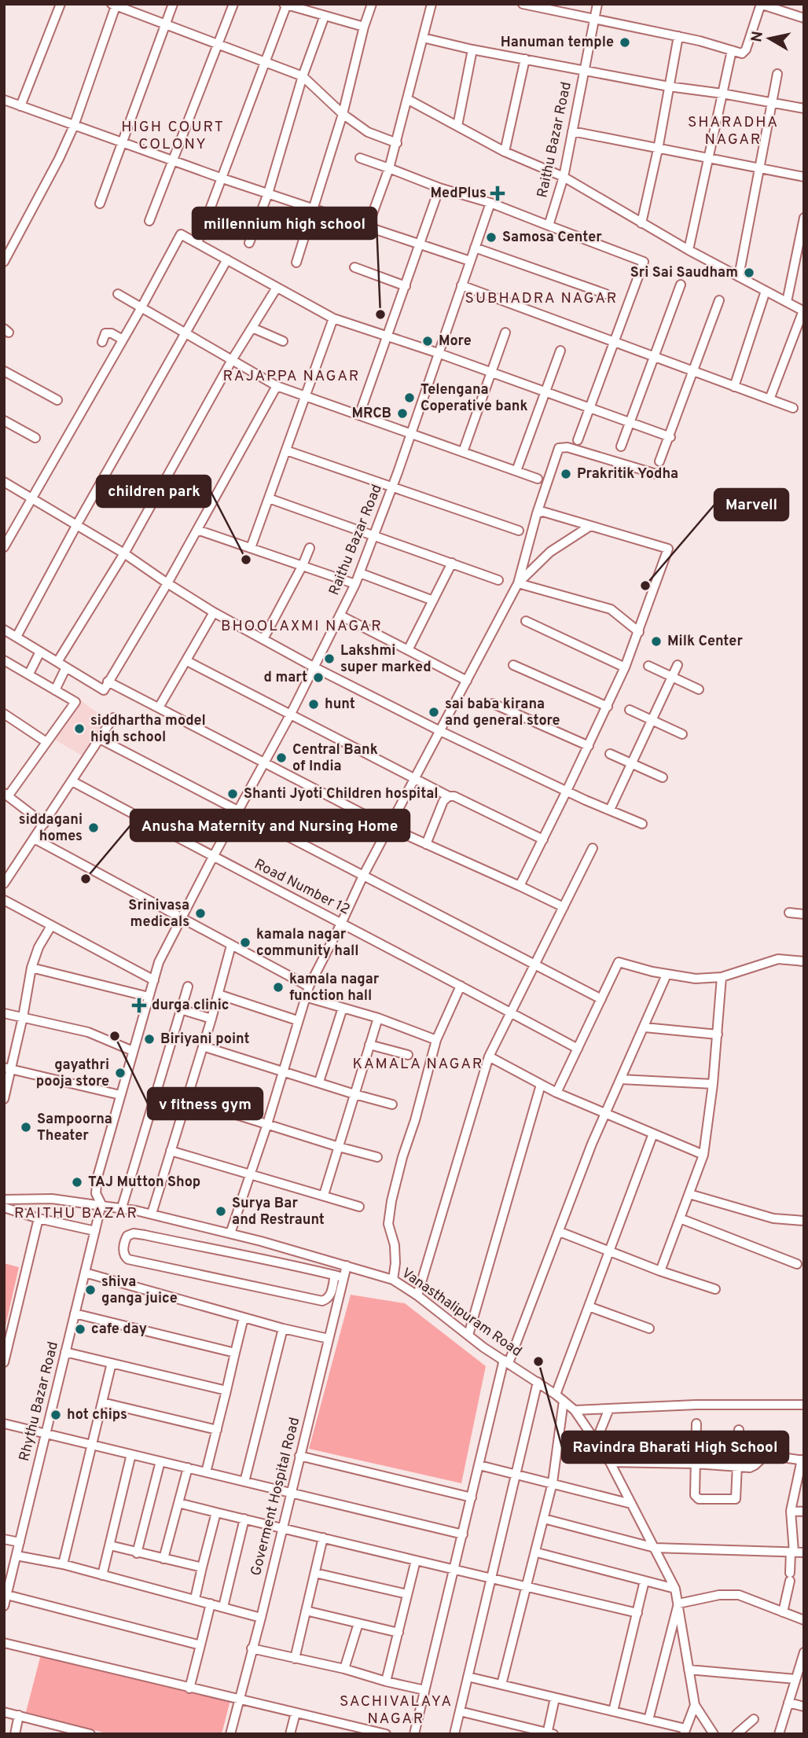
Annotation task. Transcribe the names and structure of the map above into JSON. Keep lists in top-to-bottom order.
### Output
{
  "streets": {
    "street": [
      "Raithu Bazar Road",
      "Road Number 12",
      "Vanasthalipuram Road",
      "Rhythu Bazar Road",
      "Goverment Hospital Road"
    ]
  },
  "crossings": [
    ["Raithu Bazar Road", "Road Number 12"],
    ["Raithu Bazar Road", "Vanasthalipuram Road"],
    ["Raithu Bazar Road", "Rhythu Bazar Road"],
    ["Vanasthalipuram Road", "Rhythu Bazar Road"],
    ["Vanasthalipuram Road", "Goverment Hospital Road"]
  ],
  "districts": [
    "SHARADHA NAGAR",
    "HIGH COURT COLONY",
    "SUBHADRA NAGAR",
    "RAJAPPA NAGAR",
    "BHOOLAXMI NAGAR",
    "KAMALA NAGAR",
    "RAITHU BAZAR",
    "SACHIVALAYA NAGAR"
  ],
  "places": {
    "other": [
      "Hanuman temple",
      "Samosa Center",
      "Sri Sai Saudham",
      "millennium high school",
      "More",
      "Telengana Coperative bank",
      "MRCB",
      "Prakritik Yodha",
      "children park",
      "Marvell",
      "Milk Center",
      "Lakshmi super marked",
      "d mart",
      "hunt",
      "sai baba kirana and general store",
      "siddhartha model high school",
      "Central Bank of India",
      "Shanti Jyoti Children hospital",
      "siddagani homes",
      "Anusha Maternity and Nursing Home",
      "Srinivasa medicals",
      "kamala nagar community hall",
      "kamala nagar function hall",
      "v fitness gym",
      "Biriyani point",
      "gayathri pooja store",
      "Sampoorna Theater",
      "TAJ Mutton Shop",
      "Surya Bar and Restraunt",
      "shiva ganga juice",
      "cafe day",
      "Ravindra Bharati High School",
      "hot chips"
    ],
    "health": ["MedPlus", "durga clinic"]
  },
  "north": "left"
}
